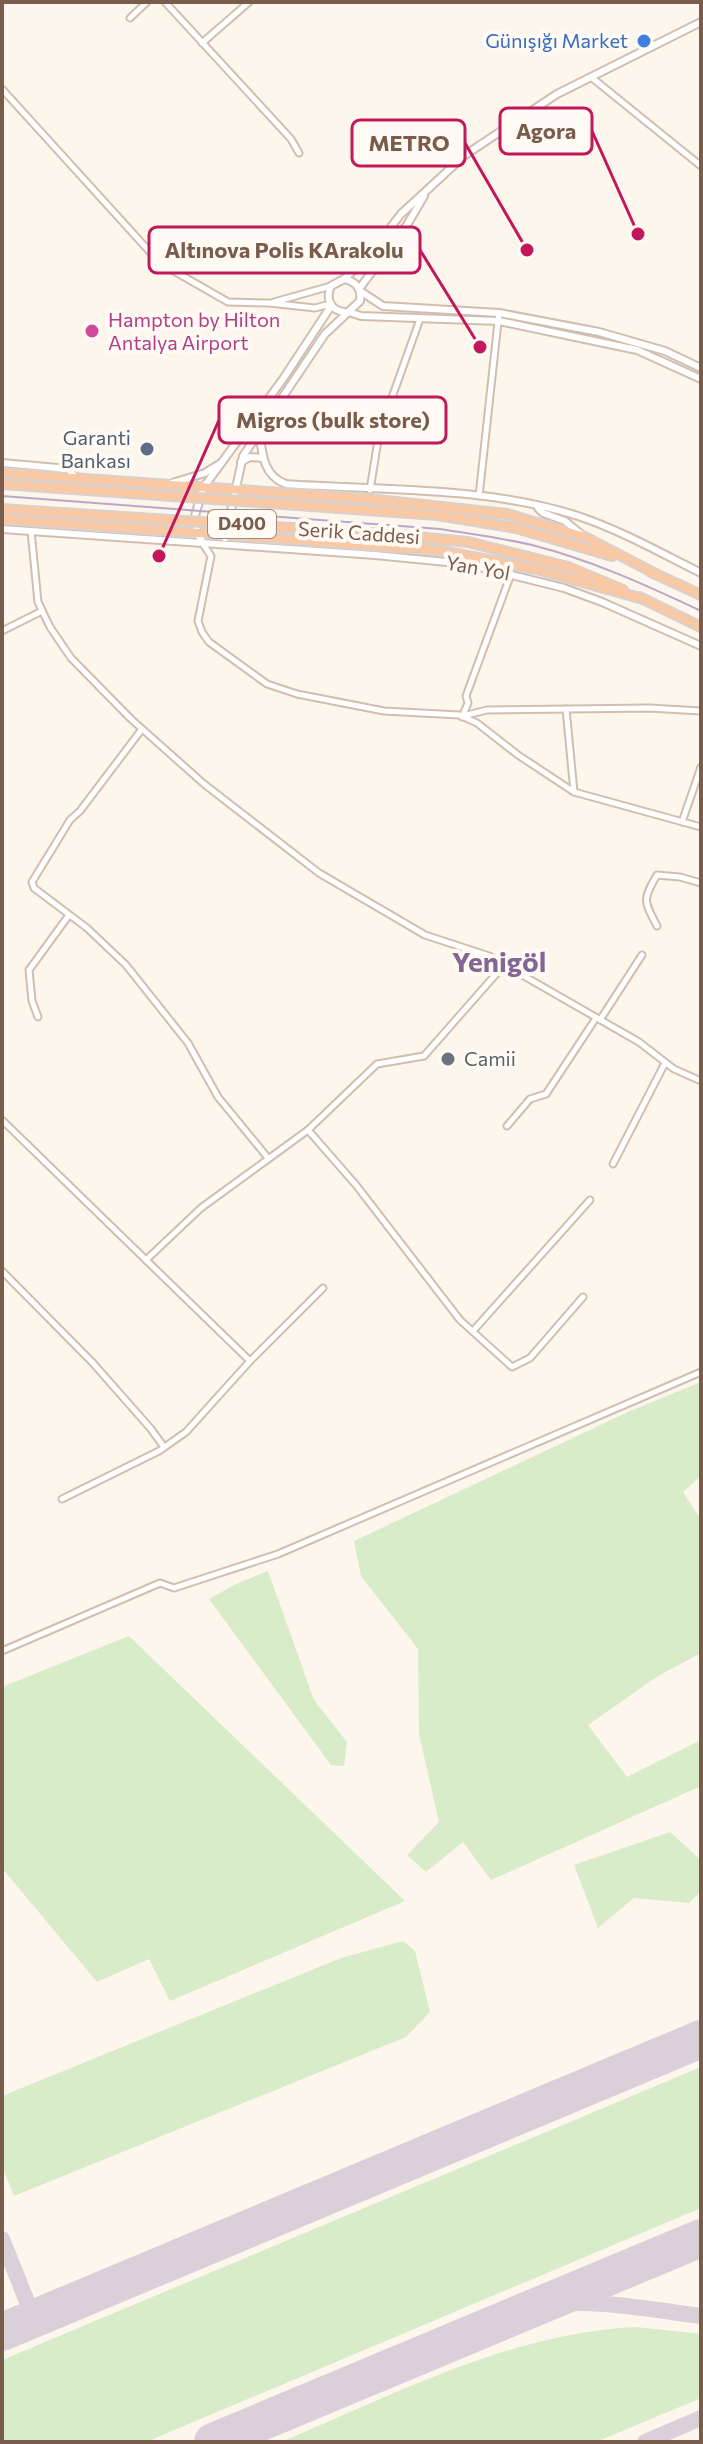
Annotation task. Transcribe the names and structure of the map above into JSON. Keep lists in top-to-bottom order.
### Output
{
  "streets": {
    "highway": ["D400", "Serik Caddesi"],
    "street": ["Yan Yol"]
  },
  "districts": ["Yenigöl"],
  "places": [
    "Günışığı Market",
    "Agora",
    "METRO",
    "Hampton by Hilton Antalya Airport",
    "Altınova Polis KArakolu",
    "Garanti Bankası",
    "Migros (bulk store)",
    "Camii"
  ]
}
